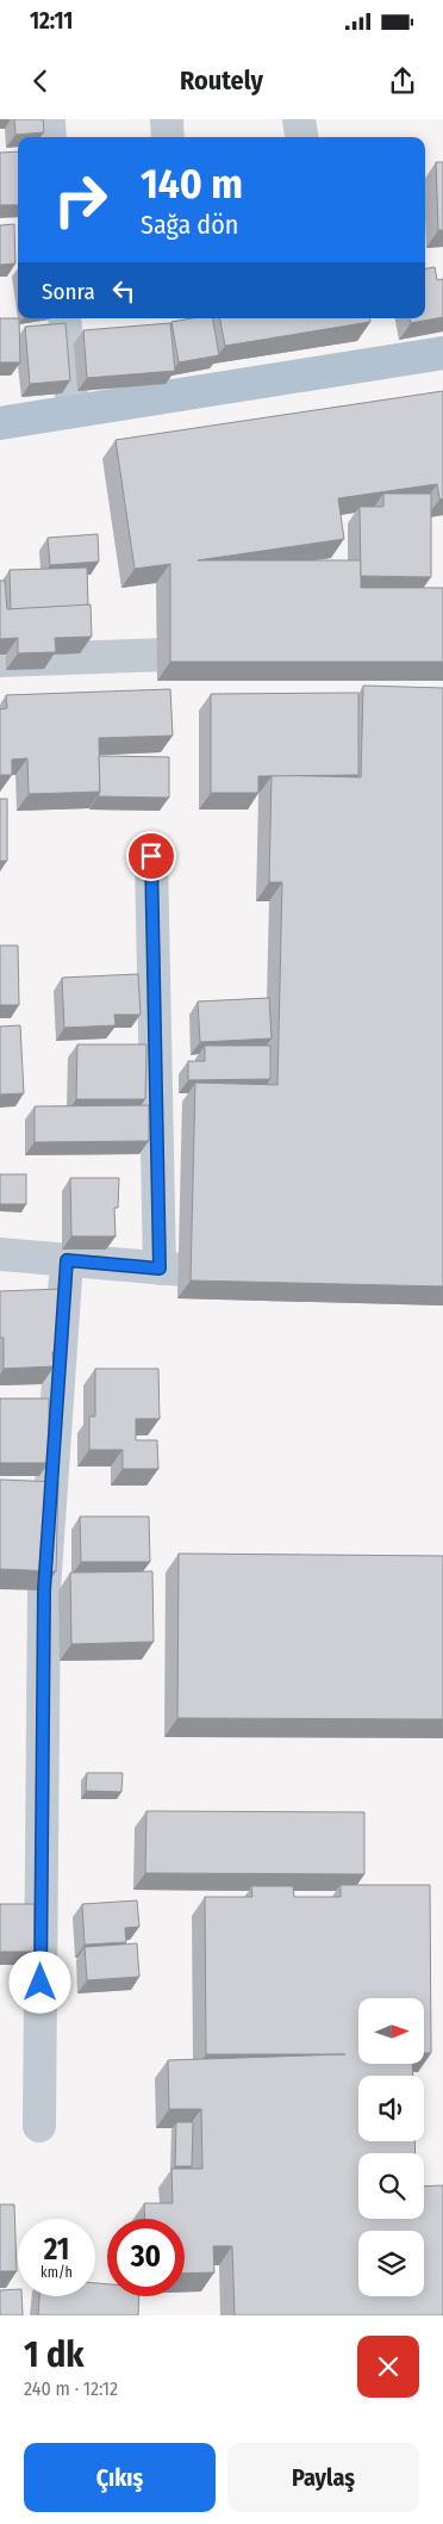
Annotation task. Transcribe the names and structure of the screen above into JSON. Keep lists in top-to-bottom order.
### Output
{
  "north": "right",
  "page": {
    "status": "12:11",
    "header": "Routely",
    "turn": ["140 m", "Sağa dön"],
    "then": "Sonra",
    "speed": "21 km/h",
    "limit": "30",
    "heading": ["1 dk", "240 m · 12:12"],
    "buttons": ["Çıkış", "Paylaş"]
  }
}
